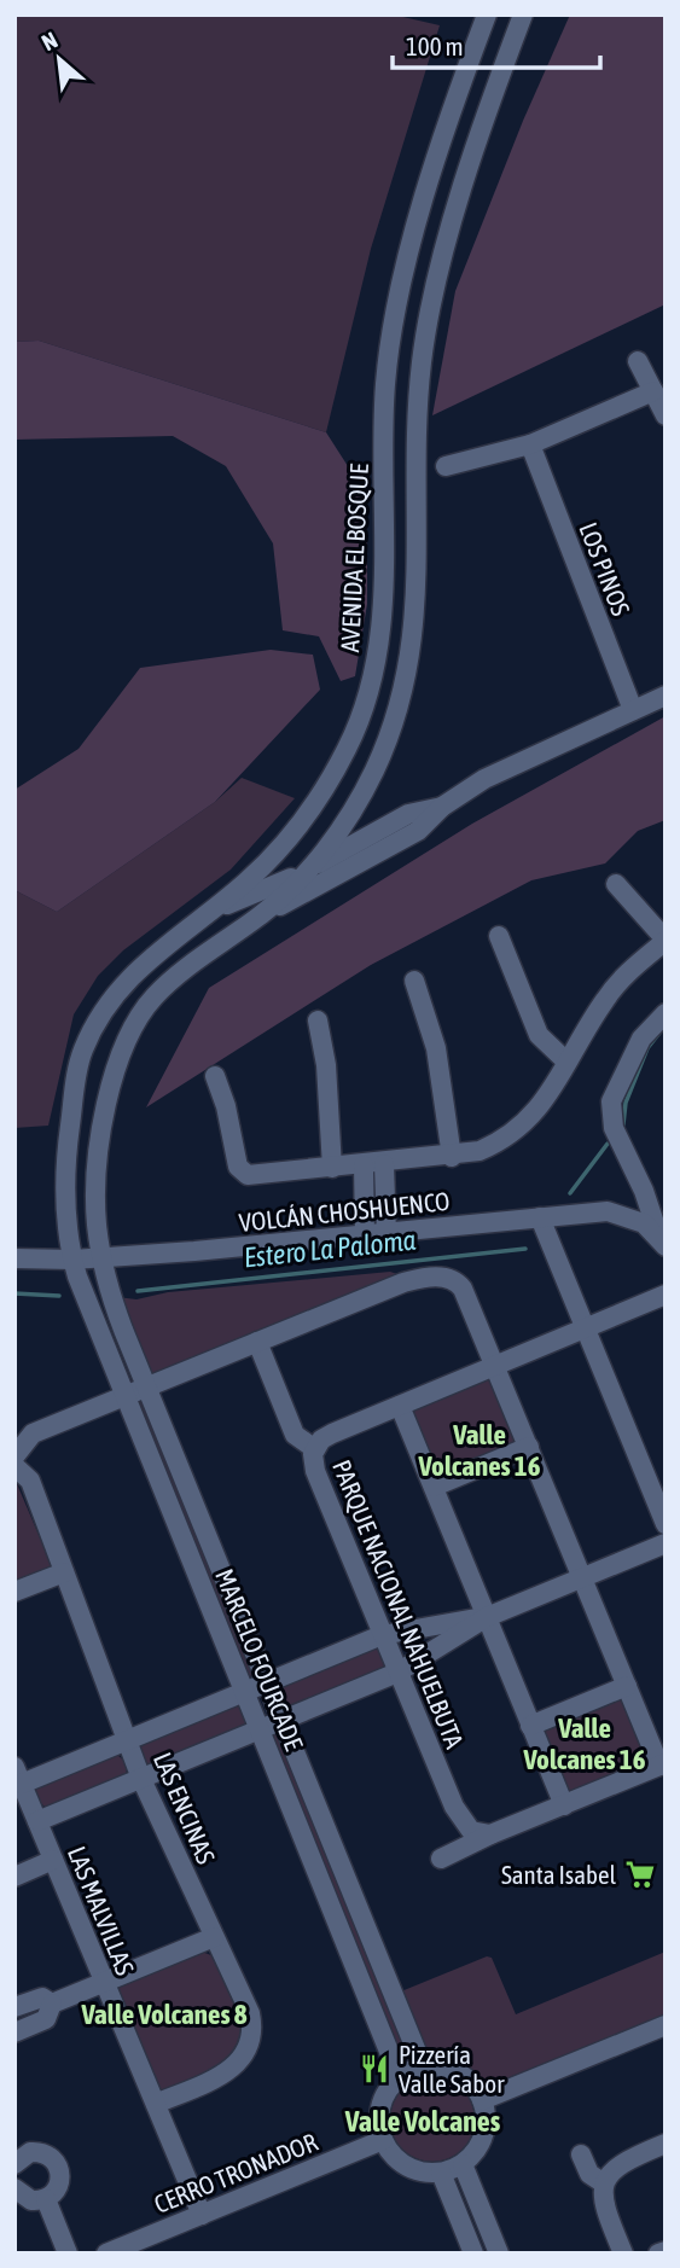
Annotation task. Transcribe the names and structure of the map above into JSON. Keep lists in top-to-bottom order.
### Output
{
  "streets": {
    "street": [
      "AVENIDA EL BOSQUE",
      "LOS PINOS",
      "VOLCÁN CHOSHUENCO",
      "PARQUE NACIONAL NAHUELBUTA",
      "MARCELO FOURCADE",
      "LAS ENCINAS",
      "LAS MALVILLAS",
      "CERRO TRONADOR"
    ]
  },
  "crossings": [
    ["AVENIDA EL BOSQUE", "VOLCÁN CHOSHUENCO"],
    ["AVENIDA EL BOSQUE", "MARCELO FOURCADE"],
    ["VOLCÁN CHOSHUENCO", "MARCELO FOURCADE"],
    ["MARCELO FOURCADE", "CERRO TRONADOR"],
    ["LAS ENCINAS", "LAS MALVILLAS"],
    ["LAS MALVILLAS", "CERRO TRONADOR"]
  ],
  "districts": [
    "Valle Volcanes 16",
    "Valle Volcanes 16",
    "Valle Volcanes 8",
    "Valle Volcanes"
  ],
  "water": ["Estero La Paloma"],
  "places": {
    "supermarket": ["Santa Isabel"],
    "restaurant": ["Pizzería Valle Sabor"]
  },
  "scale_bar": "100 m",
  "north": "top left"
}
